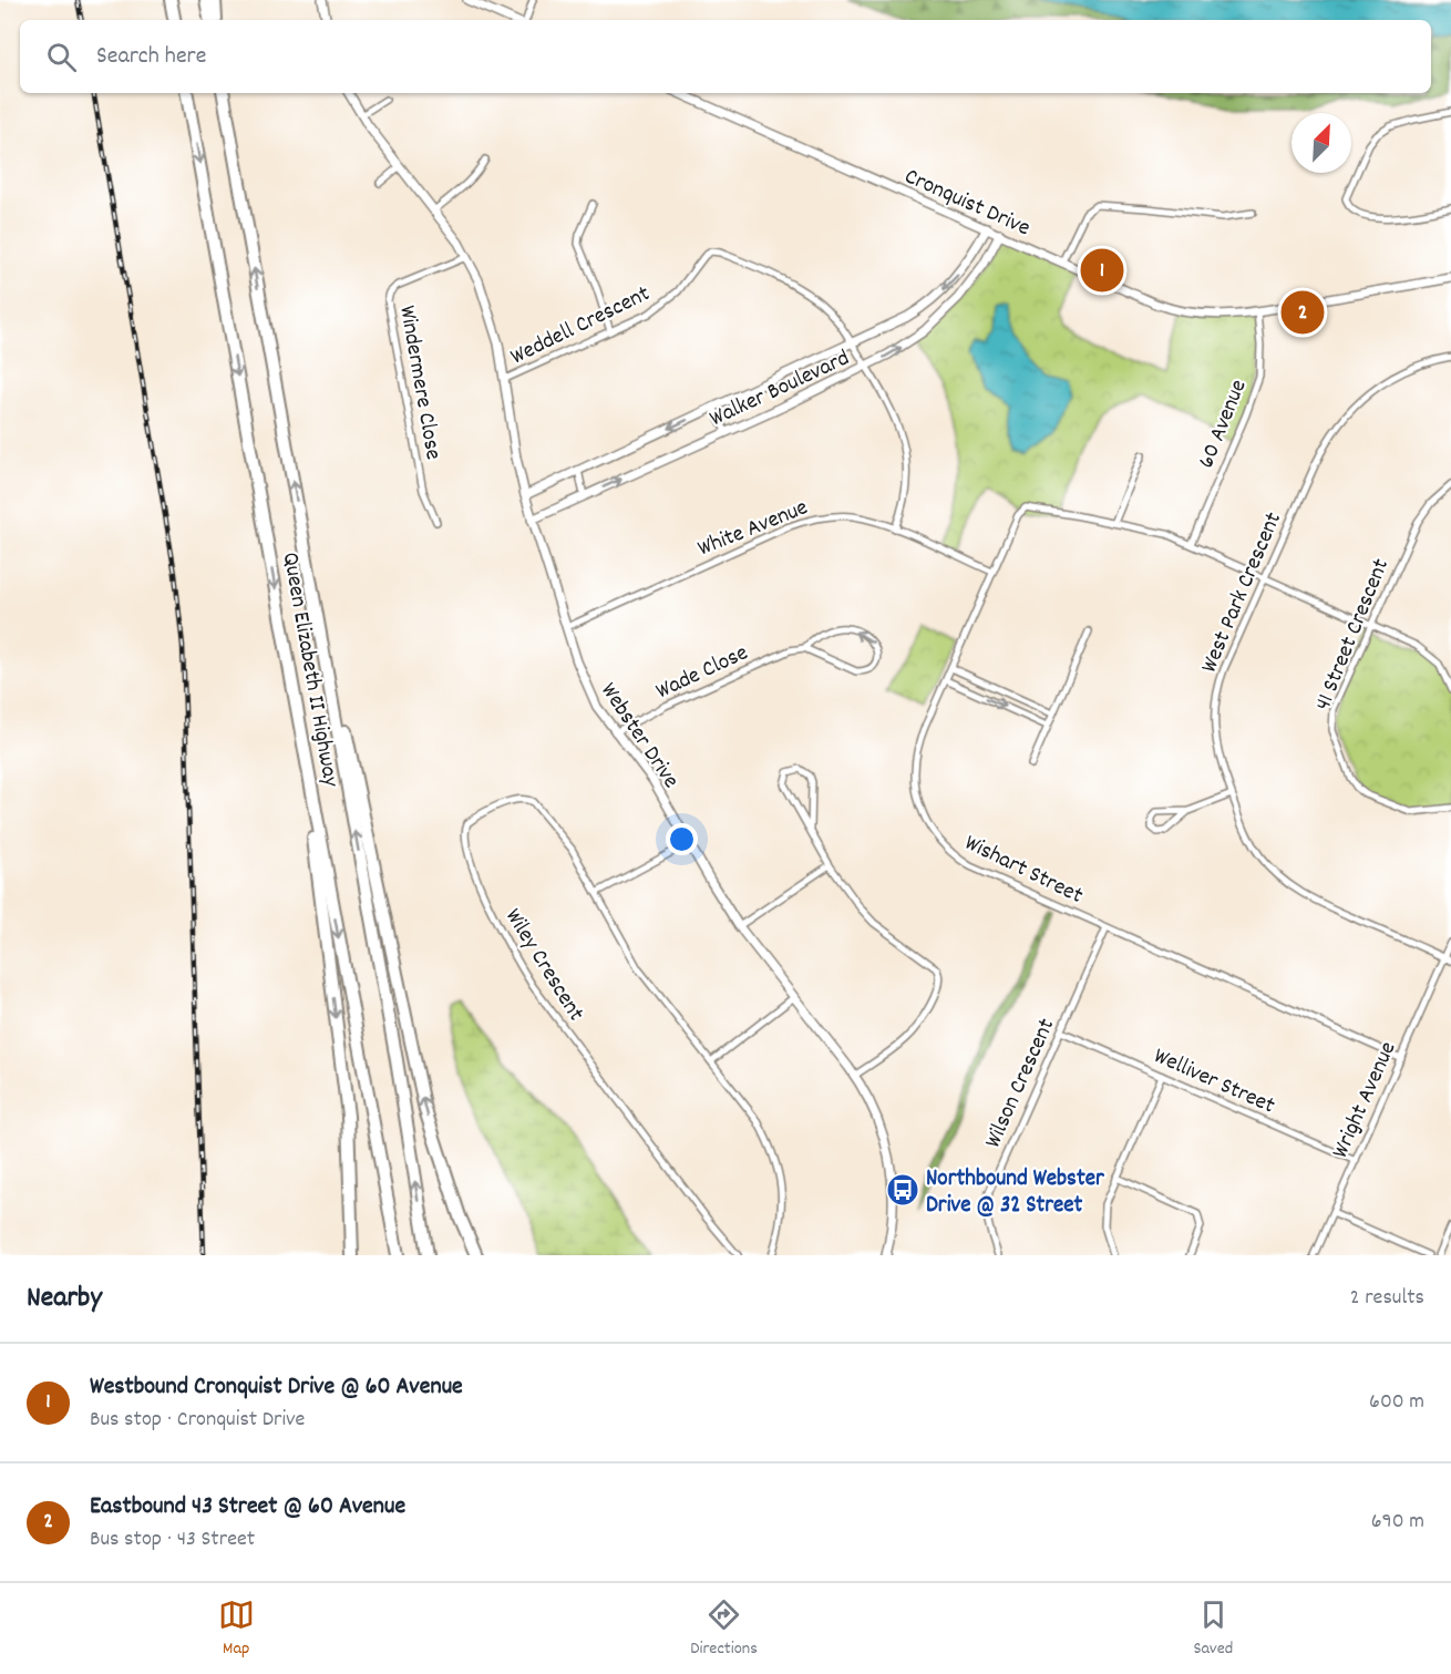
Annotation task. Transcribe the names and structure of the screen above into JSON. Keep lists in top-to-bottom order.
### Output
{
  "streets": {
    "highway": ["Queen Elizabeth II Highway"],
    "street": [
      "Cronquist Drive",
      "Weddell Crescent",
      "Windermere Close",
      "Walker Boulevard",
      "60 Avenue",
      "White Avenue",
      "West Park Crescent",
      "41 Street Crescent",
      "Wade Close",
      "Webster Drive",
      "Wishart Street",
      "Wiley Crescent",
      "Welliver Street",
      "Wilson Crescent",
      "Wright Avenue"
    ]
  },
  "crossings": [
    ["Cronquist Drive", "Walker Boulevard"],
    ["Cronquist Drive", "60 Avenue"],
    ["Weddell Crescent", "Walker Boulevard"],
    ["Weddell Crescent", "White Avenue"],
    ["Weddell Crescent", "Webster Drive"],
    ["Windermere Close", "Webster Drive"],
    ["Walker Boulevard", "Webster Drive"],
    ["60 Avenue", "Wishart Street"],
    ["White Avenue", "Webster Drive"],
    ["White Avenue", "Wishart Street"],
    ["West Park Crescent", "Wishart Street"],
    ["West Park Crescent", "Wright Avenue"],
    ["41 Street Crescent", "Wishart Street"],
    ["Wade Close", "Webster Drive"],
    ["Wishart Street", "Wilson Crescent"],
    ["Wishart Street", "Wright Avenue"],
    ["Welliver Street", "Wilson Crescent"],
    ["Welliver Street", "Wright Avenue"]
  ],
  "places": {
    "bus stop": ["Northbound Webster Drive @ 32 Street"]
  },
  "north": "top right",
  "page": {
    "search": "Search here",
    "pins": ["1", "2"],
    "heading": ["Nearby", "2 results"],
    "list": [
      {
        "mark": "1",
        "name": "Westbound Cronquist Drive @ 60 Avenue",
        "note": "Bus stop · Cronquist Drive",
        "value": "600 m"
      },
      {
        "mark": "2",
        "name": "Eastbound 43 Street @ 60 Avenue",
        "note": "Bus stop · 43 Street",
        "value": "690 m"
      }
    ],
    "nav": ["Map", "Directions", "Saved"]
  }
}
